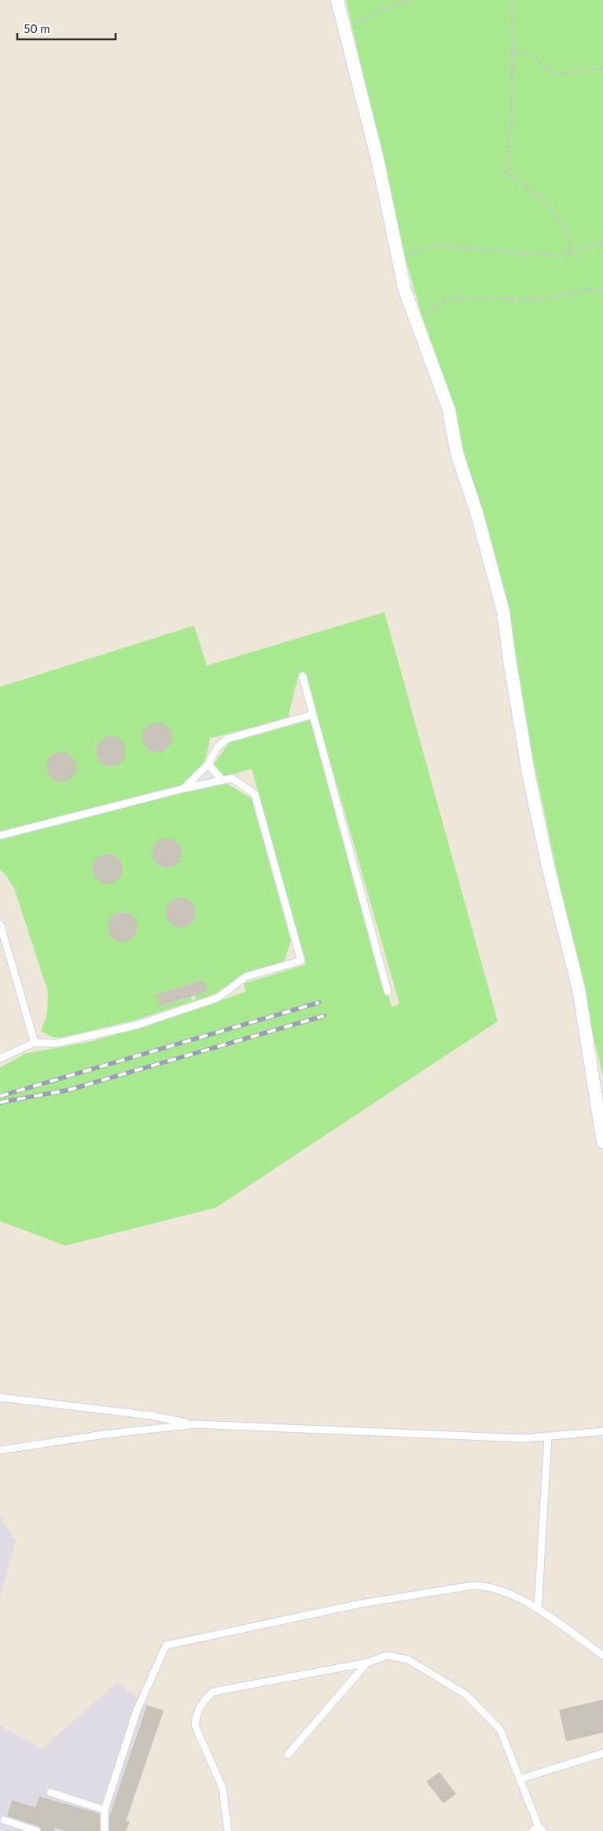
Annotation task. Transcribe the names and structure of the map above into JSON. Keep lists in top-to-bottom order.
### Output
{
  "scale_bar": "50 m"
}
